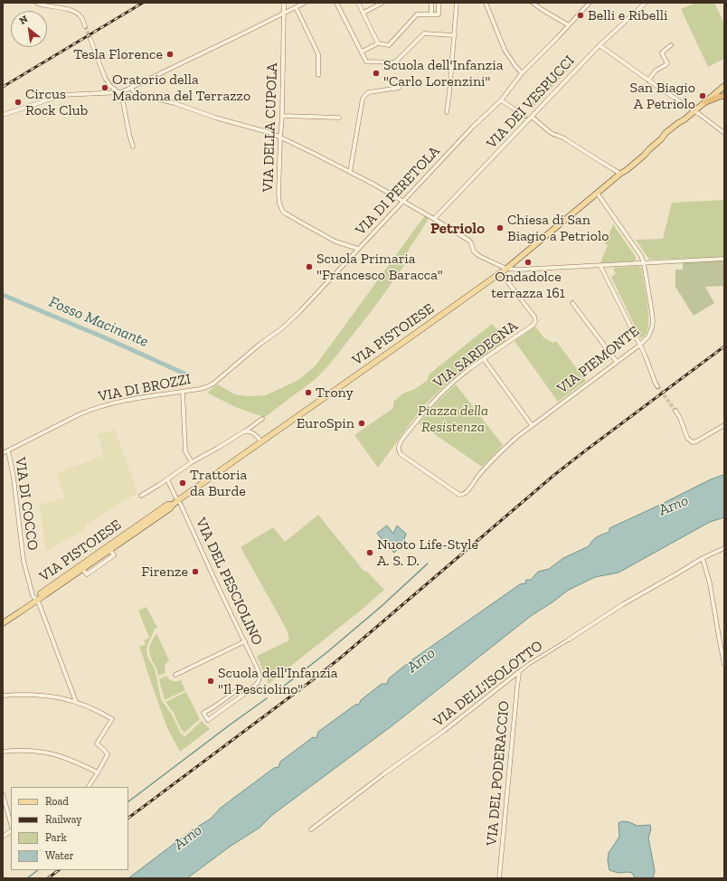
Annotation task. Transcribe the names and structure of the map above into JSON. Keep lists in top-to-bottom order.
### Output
{
  "streets": {
    "main road": ["VIA PISTOIESE"],
    "street": [
      "VIA DEI VESPUCCI",
      "VIA DELLA CUPOLA",
      "VIA DI PERETOLA",
      "VIA SARDEGNA",
      "VIA PIEMONTE",
      "VIA DI BROZZI",
      "VIA DI COCCO",
      "VIA DEL PESCIOLINO",
      "VIA DELL'ISOLOTTO",
      "VIA DEL PODERACCIO"
    ]
  },
  "crossings": [
    ["VIA DELLA CUPOLA", "VIA DI PERETOLA"],
    ["VIA DI PERETOLA", "VIA DI BROZZI"],
    ["VIA PISTOIESE", "VIA SARDEGNA"],
    ["VIA PISTOIESE", "VIA PIEMONTE"],
    ["VIA PISTOIESE", "VIA DI COCCO"],
    ["VIA PISTOIESE", "VIA DEL PESCIOLINO"],
    ["VIA SARDEGNA", "VIA PIEMONTE"],
    ["VIA DI BROZZI", "VIA DI COCCO"],
    ["VIA DELL'ISOLOTTO", "VIA DEL PODERACCIO"]
  ],
  "districts": ["Petriolo"],
  "water": ["Fosso Macinante", "Arno"],
  "parks": ["Piazza della Resistenza"],
  "places": [
    "Belli e Ribelli",
    "Tesla Florence",
    "Scuola dell'Infanzia \"Carlo Lorenzini\"",
    "Oratorio della Madonna del Terrazzo",
    "San Biagio A Petriolo",
    "Circus Rock Club",
    "Chiesa di San Biagio a Petriolo",
    "Ondadolce terrazza 161",
    "Scuola Primaria \"Francesco Baracca\"",
    "Trony",
    "EuroSpin",
    "Trattoria da Burde",
    "Nuoto Life-Style A. S. D.",
    "Firenze",
    "Scuola dell'Infanzia \"Il Pesciolino\""
  ],
  "legend": [
    "Road",
    "Railway",
    "Park",
    "Water"
  ],
  "north": "top left"
}
